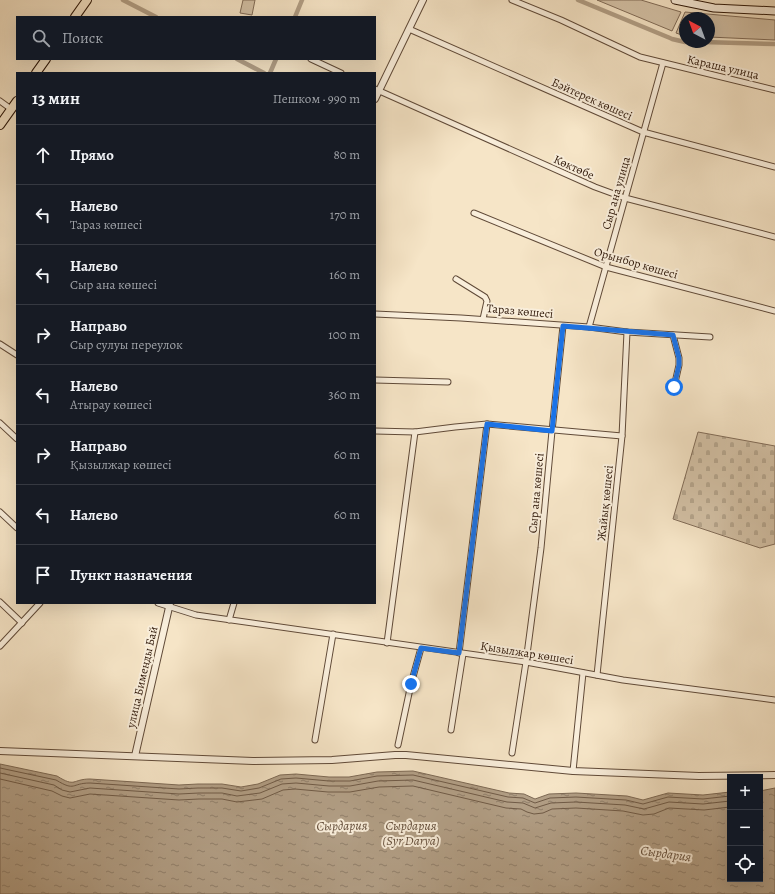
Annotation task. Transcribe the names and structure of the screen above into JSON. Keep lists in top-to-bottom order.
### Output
{
  "streets": {
    "street": [
      "Караша улица",
      "Бәйтерек көшесі",
      "Көктөбе",
      "Сыр ана улица",
      "Орынбор көшесі",
      "Тараз көшесі",
      "Сыр ана көшесі",
      "Жайық көшесі",
      "Қызылжар көшесі",
      "улица Бименды Бай"
    ]
  },
  "crossings": [
    ["Караша улица", "Сыр ана улица"],
    ["Бәйтерек көшесі", "Сыр ана улица"],
    ["Көктөбе", "Сыр ана улица"],
    ["Сыр ана улица", "Орынбор көшесі"],
    ["Сыр ана улица", "Тараз көшесі"],
    ["Тараз көшесі", "Сыр ана көшесі"],
    ["Тараз көшесі", "Жайық көшесі"],
    ["Сыр ана көшесі", "Қызылжар көшесі"],
    ["Жайық көшесі", "Қызылжар көшесі"],
    ["Қызылжар көшесі", "улица Бименды Бай"]
  ],
  "water": ["Сырдария", "Сырдария (Syr Darya)"],
  "north": "top left",
  "page": {
    "search": "Поиск",
    "heading": ["13 мин", "Пешком · 990 m"],
    "list": [
      ["Прямо", "80 m"],
      ["Налево", "Тараз көшесі", "170 m"],
      ["Налево", "Сыр ана көшесі", "160 m"],
      ["Направо", "Сыр сулуы переулок", "100 m"],
      ["Налево", "Атырау көшесі", "360 m"],
      ["Направо", "Қызылжар көшесі", "60 m"],
      ["Налево", "60 m"],
      "Пункт назначения"
    ],
    "map_buttons": ["+", "−"]
  }
}
